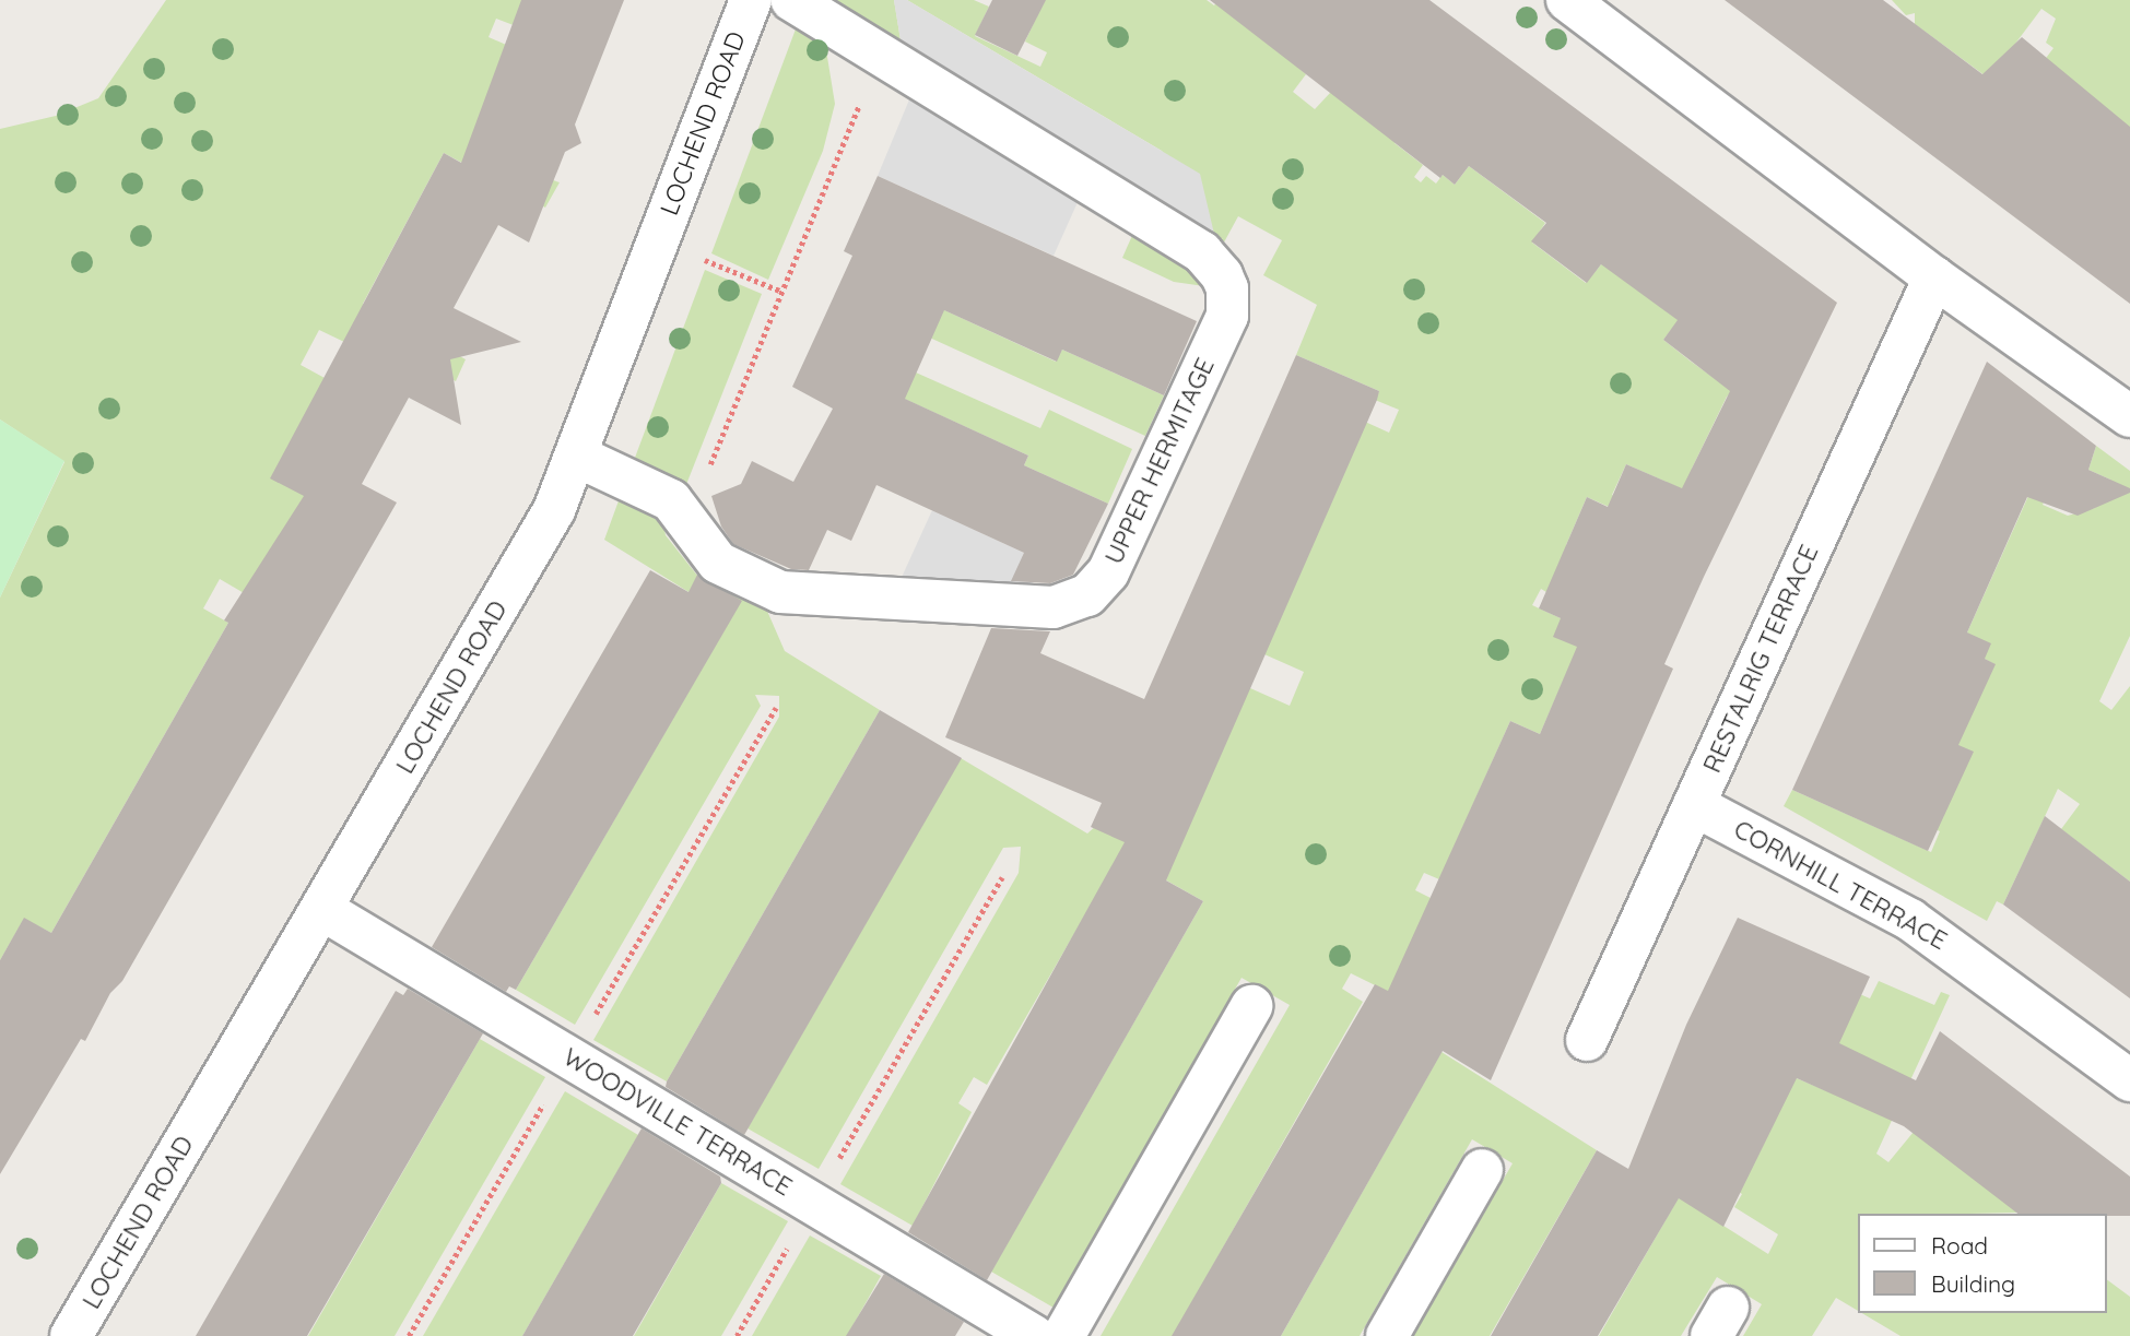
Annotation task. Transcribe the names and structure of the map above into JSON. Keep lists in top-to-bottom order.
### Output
{
  "streets": {
    "street": [
      "LOCHEND ROAD",
      "UPPER HERMITAGE",
      "RESTALRIG TERRACE",
      "CORNHILL TERRACE",
      "WOODVILLE TERRACE"
    ]
  },
  "crossings": [
    ["LOCHEND ROAD", "UPPER HERMITAGE"],
    ["LOCHEND ROAD", "WOODVILLE TERRACE"],
    ["RESTALRIG TERRACE", "CORNHILL TERRACE"]
  ],
  "legend": ["Road", "Building"]
}
